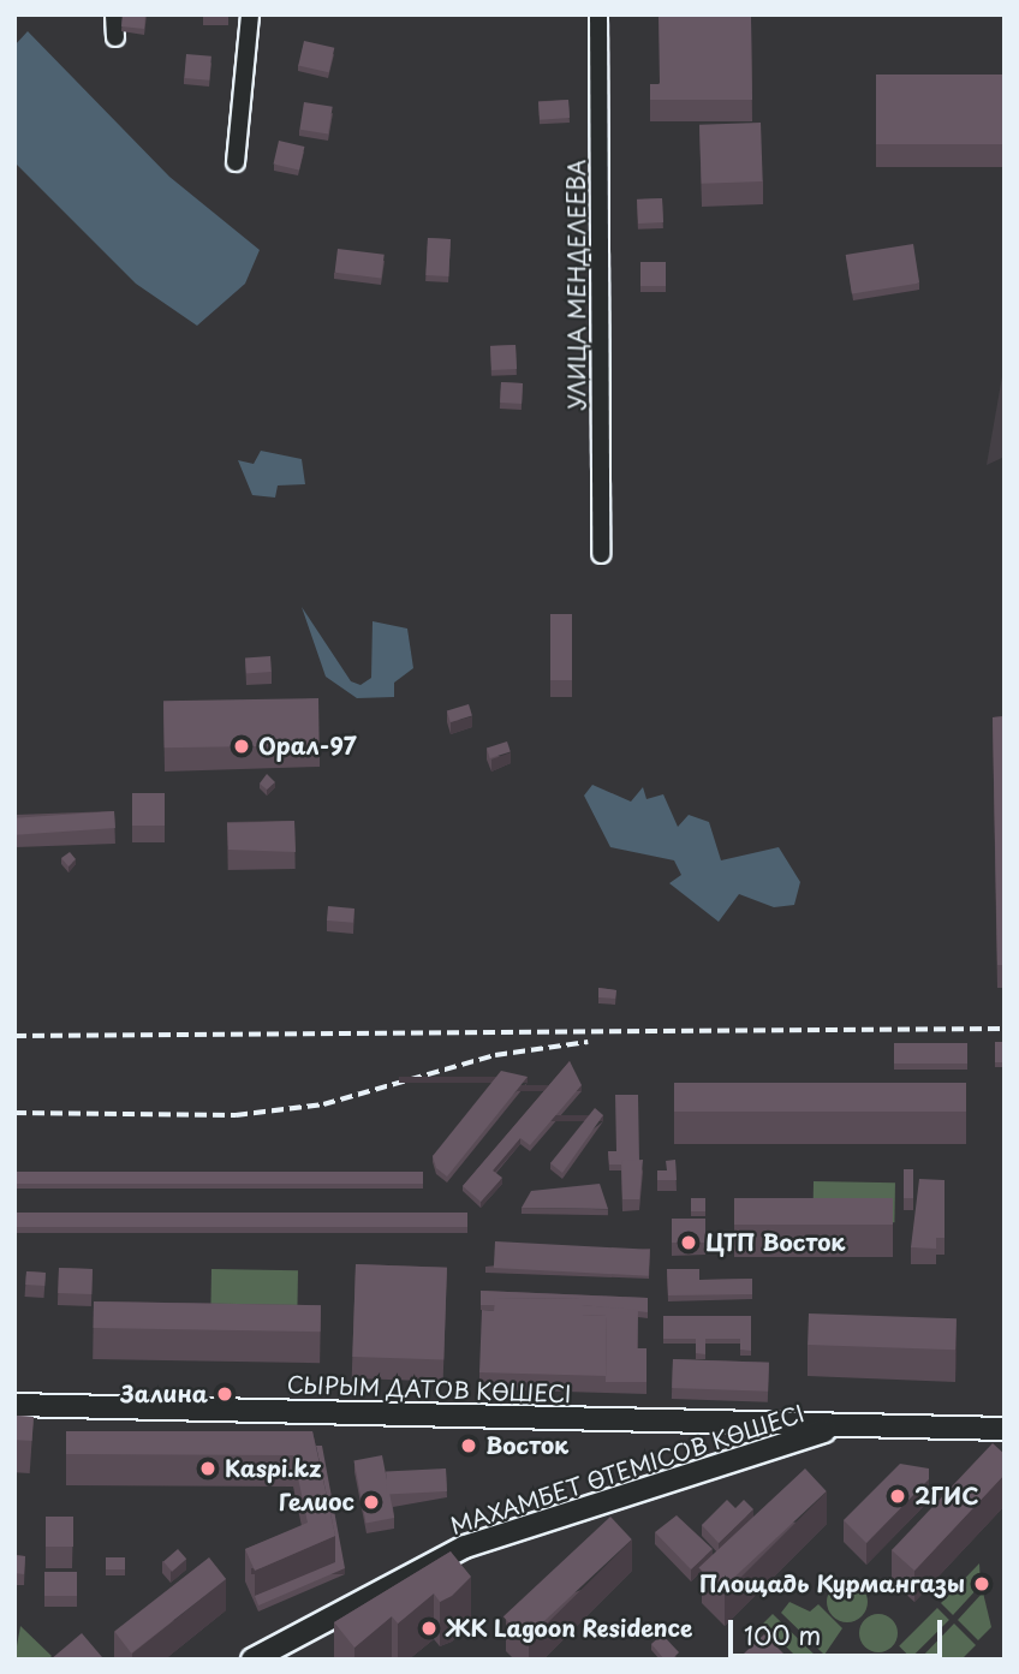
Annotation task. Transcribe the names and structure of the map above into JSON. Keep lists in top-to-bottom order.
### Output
{
  "streets": {
    "main road": ["СЫРЫМ ДАТОВ КӨШЕСІ", "МАХАМБЕТ ӨТЕМІСОВ КӨШЕСІ"],
    "street": ["УЛИЦА МЕНДЕЛЕЕВА"]
  },
  "crossings": [
    ["СЫРЫМ ДАТОВ КӨШЕСІ", "МАХАМБЕТ ӨТЕМІСОВ КӨШЕСІ"]
  ],
  "places": [
    "Орал-97",
    "ЦТП Восток",
    "Залина",
    "Восток",
    "Kaspi.kz",
    "2ГИС",
    "Гелиос",
    "Площадь Курмангазы",
    "ЖК Lagoon Residence"
  ],
  "scale_bar": "100 m"
}
